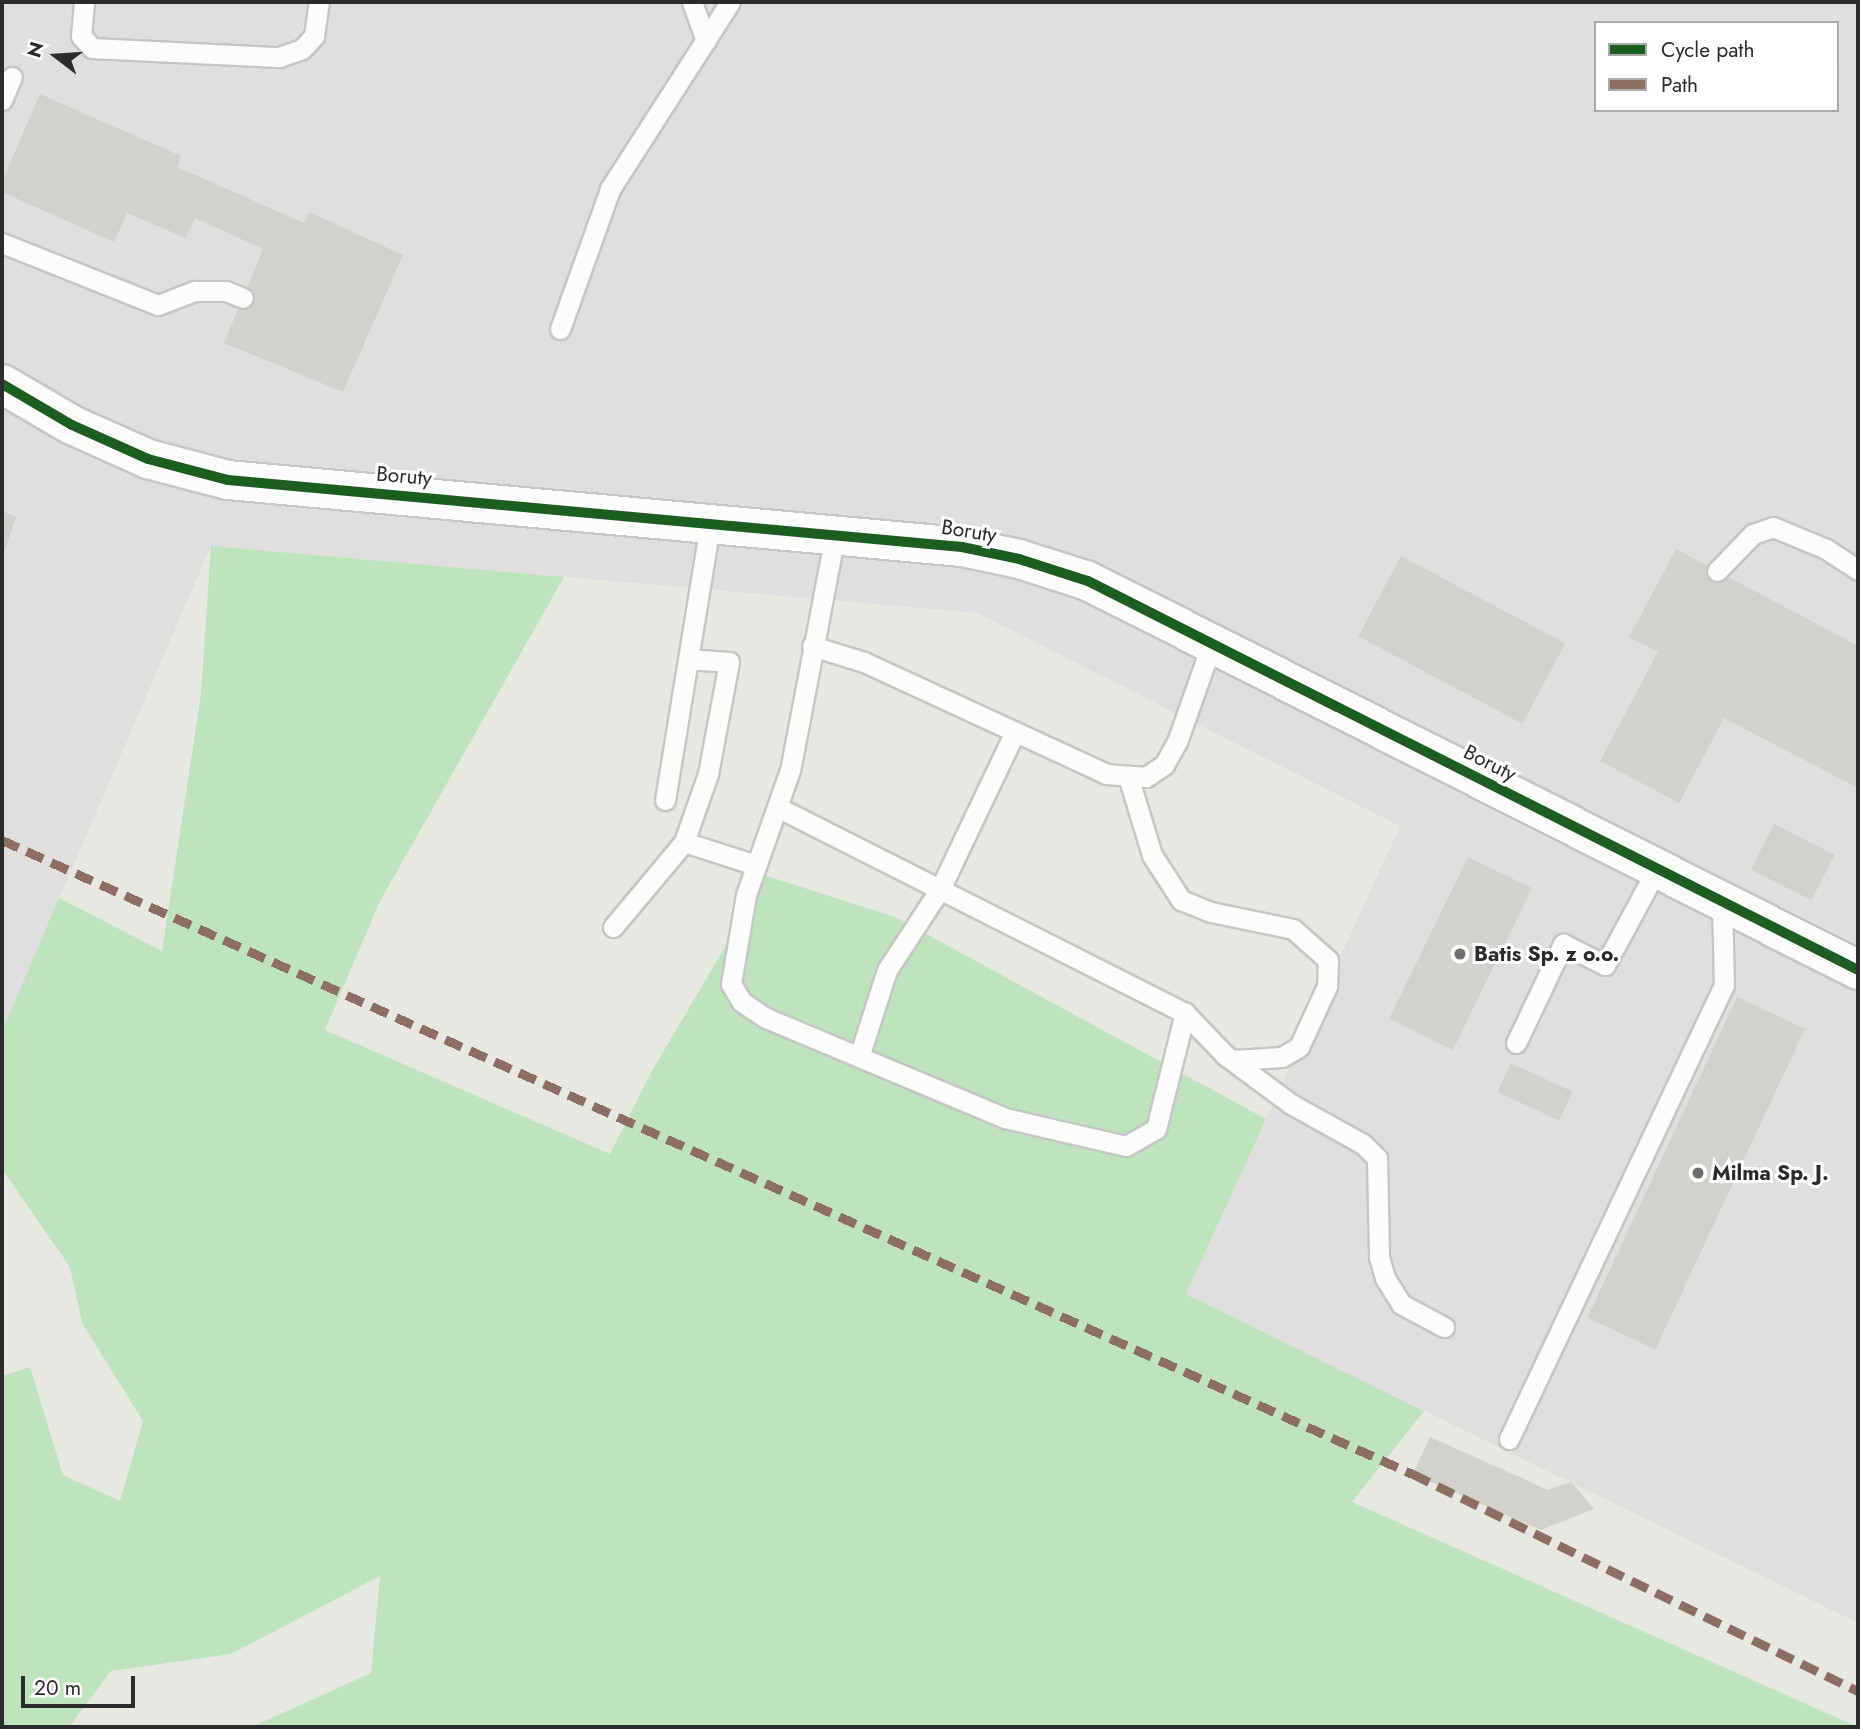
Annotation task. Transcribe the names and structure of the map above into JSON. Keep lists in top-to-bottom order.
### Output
{
  "streets": {
    "street": ["Boruty"]
  },
  "places": ["Batis Sp. z o.o.", "Milma Sp. J."],
  "legend": ["Cycle path", "Path"],
  "scale_bar": "20 m",
  "north": "left"
}
